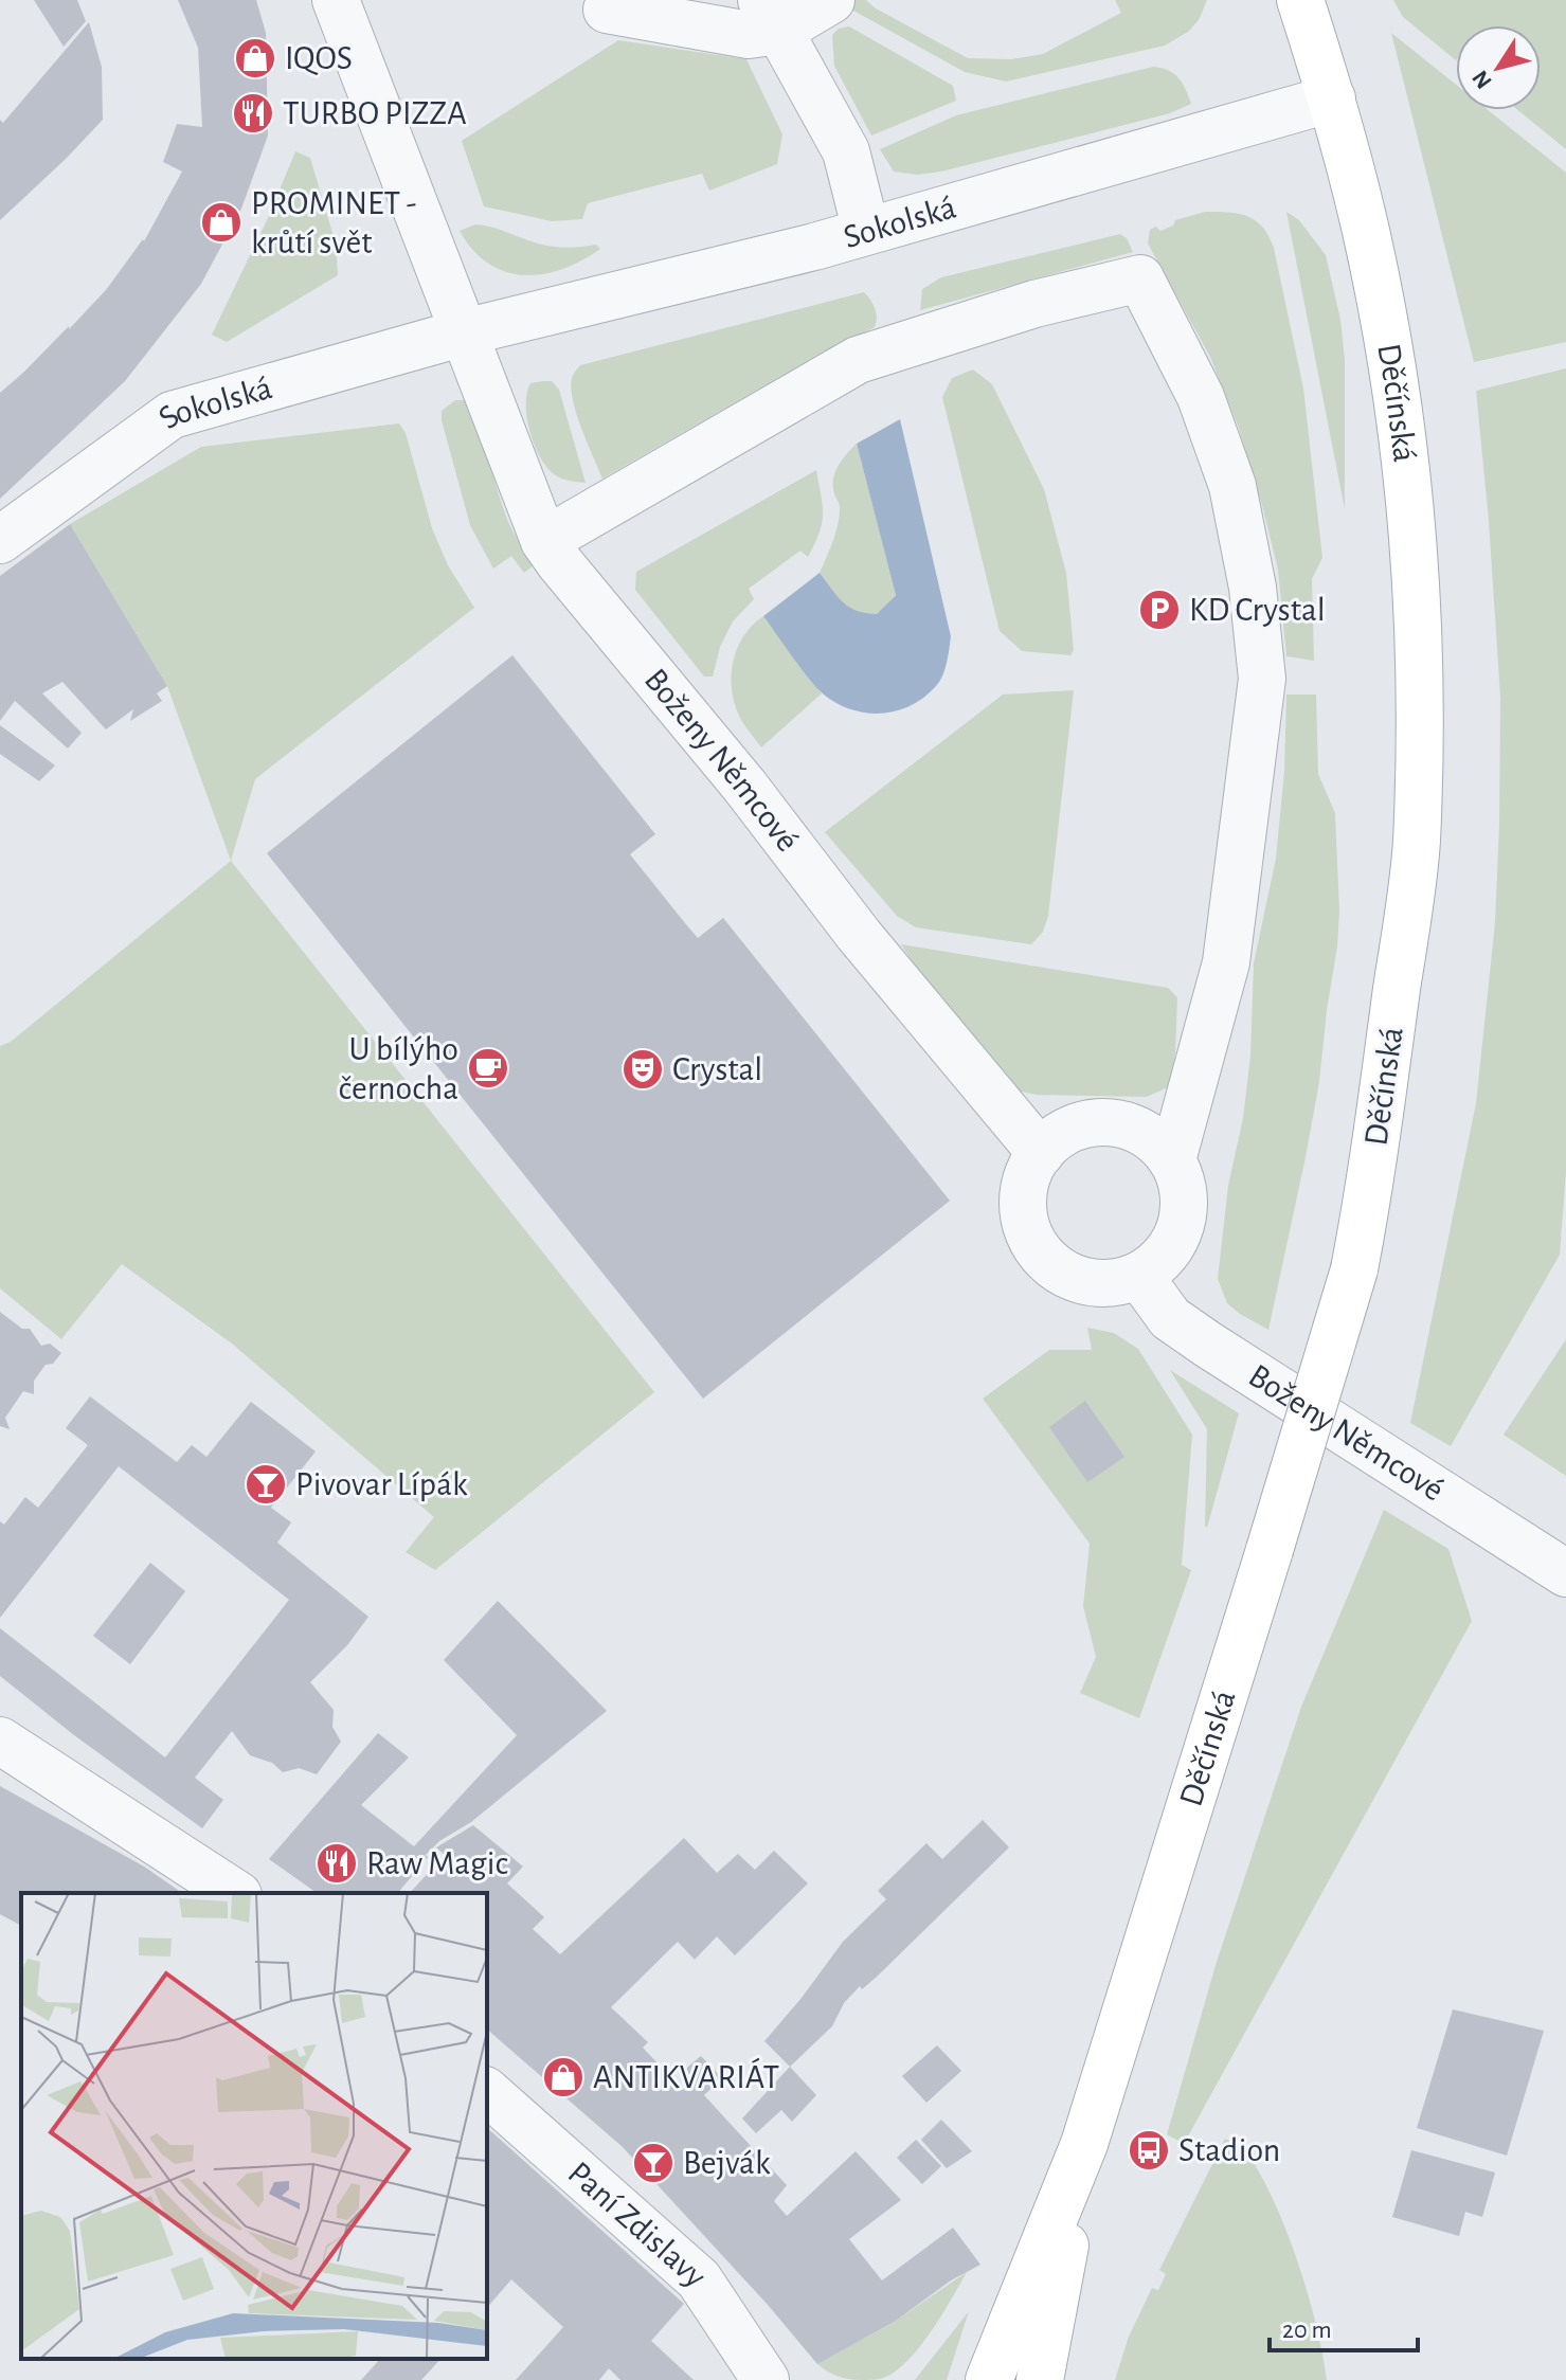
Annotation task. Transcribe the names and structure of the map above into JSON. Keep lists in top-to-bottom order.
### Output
{
  "streets": {
    "main road": ["Děčínská"],
    "street": ["Sokolská", "Boženy Němcové", "Paní Zdislavy"]
  },
  "crossings": [
    ["Sokolská", "Děčínská"],
    ["Sokolská", "Boženy Němcové"]
  ],
  "places": {
    "shop": ["IQOS", "PROMINET - krůtí svět", "ANTIKVARIÁT"],
    "restaurant": ["TURBO PIZZA", "Raw Magic"],
    "parking": ["KD Crystal"],
    "cafe": ["U bílýho černocha"],
    "theatre": ["Crystal"],
    "bar": ["Pivovar Lípák", "Bejvák"],
    "bus stop": ["Stadion"]
  },
  "scale_bar": "20 m",
  "north": "bottom left"
}
